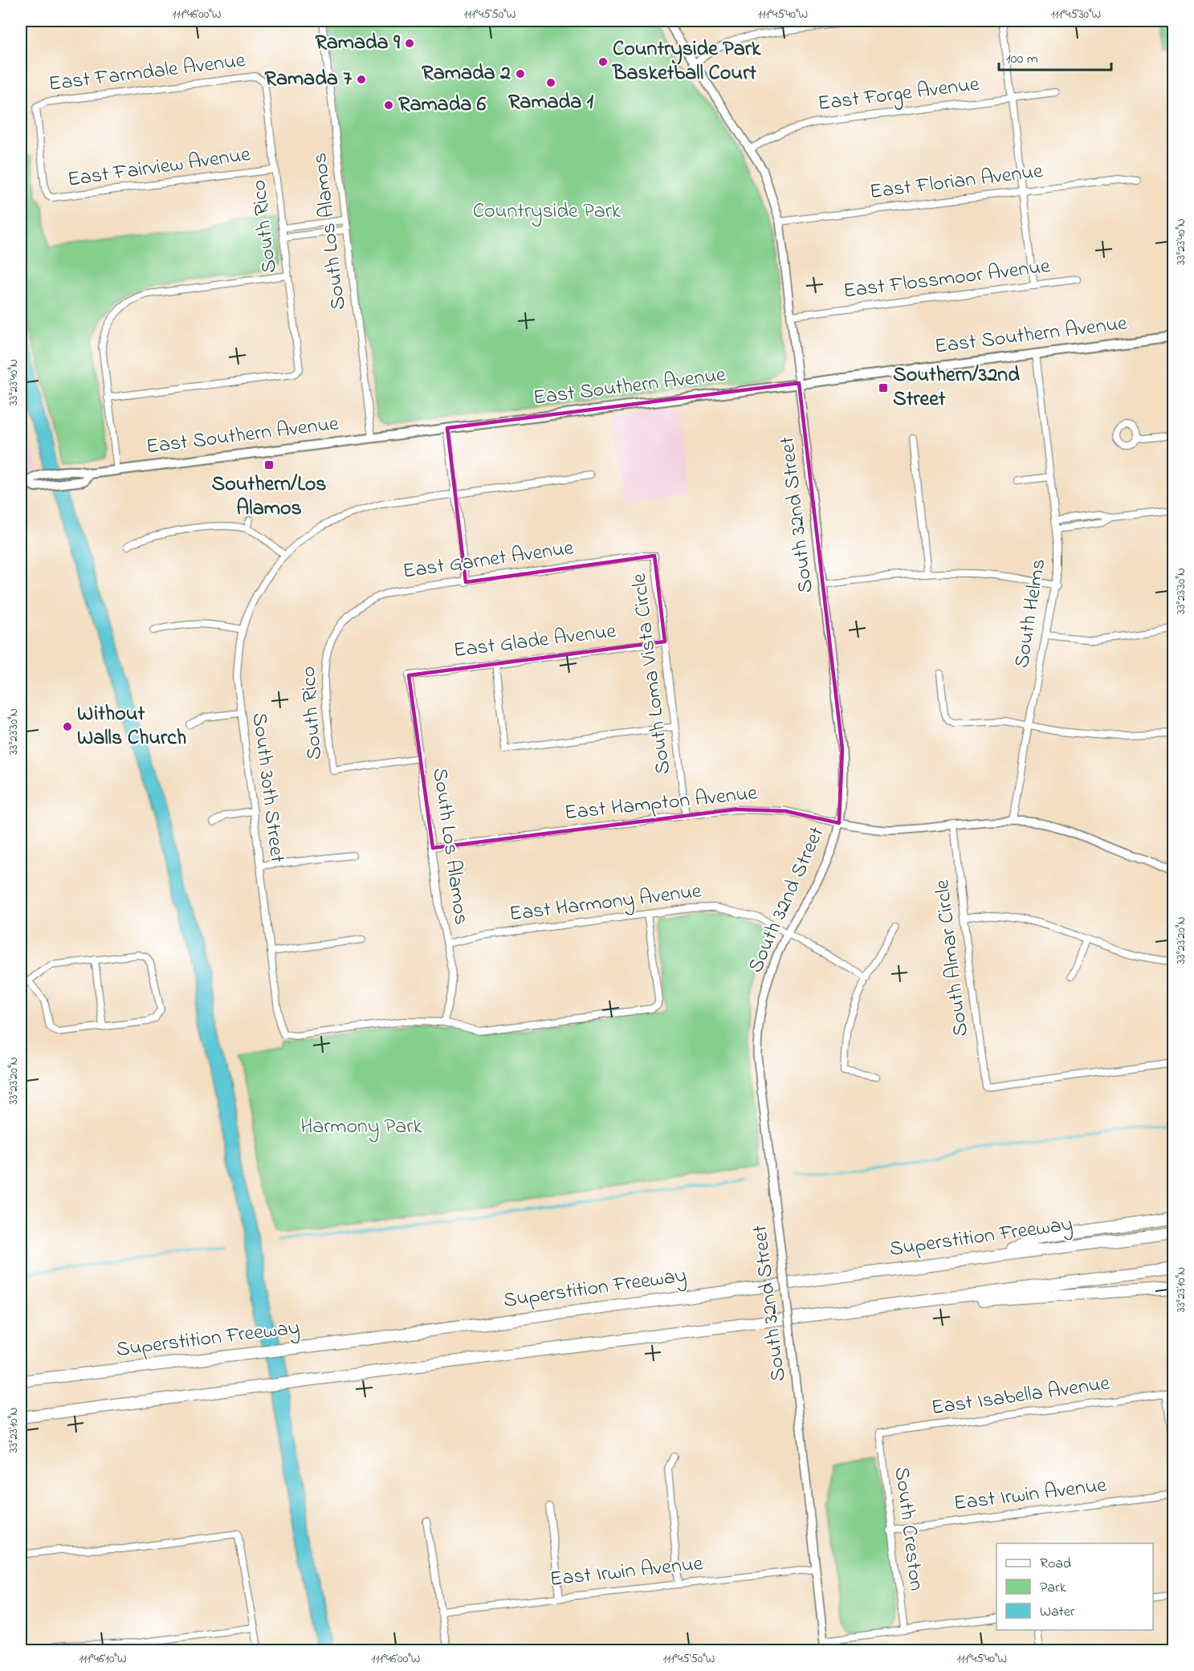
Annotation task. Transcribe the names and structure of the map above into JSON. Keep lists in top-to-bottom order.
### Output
{
  "streets": {
    "highway": ["Superstition Freeway"],
    "main road": ["East Southern Avenue"],
    "street": [
      "East Farmdale Avenue",
      "East Forge Avenue",
      "East Fairview Avenue",
      "East Florian Avenue",
      "South Rico",
      "South Los Alamos",
      "East Flossmoor Avenue",
      "South 32nd Street",
      "East Garnet Avenue",
      "South Helms",
      "East Glade Avenue",
      "South Loma Vista Circle",
      "South 30th Street",
      "East Hampton Avenue",
      "East Harmony Avenue",
      "South Almar Circle",
      "East Isabella Avenue",
      "East Irwin Avenue",
      "South Creston"
    ]
  },
  "crossings": [
    ["East Farmdale Avenue", "East Fairview Avenue"],
    ["East Farmdale Avenue", "South Rico"],
    ["East Forge Avenue", "South 32nd Street"],
    ["East Fairview Avenue", "South Rico"],
    ["East Florian Avenue", "South 32nd Street"],
    ["South Rico", "South Los Alamos"],
    ["South Rico", "East Garnet Avenue"],
    ["South Los Alamos", "East Southern Avenue"],
    ["South Los Alamos", "East Glade Avenue"],
    ["South Los Alamos", "South 30th Street"],
    ["South Los Alamos", "East Hampton Avenue"],
    ["South Los Alamos", "East Harmony Avenue"],
    ["East Flossmoor Avenue", "South 32nd Street"],
    ["East Southern Avenue", "South 32nd Street"],
    ["East Southern Avenue", "South Helms"],
    ["South 32nd Street", "East Hampton Avenue"],
    ["South 32nd Street", "East Harmony Avenue"],
    ["South 32nd Street", "East Irwin Avenue"],
    ["East Garnet Avenue", "South Loma Vista Circle"],
    ["South Helms", "East Hampton Avenue"],
    ["East Glade Avenue", "South Loma Vista Circle"],
    ["South Loma Vista Circle", "East Hampton Avenue"],
    ["East Hampton Avenue", "South Almar Circle"],
    ["East Isabella Avenue", "South Creston"],
    ["East Irwin Avenue", "South Creston"]
  ],
  "parks": ["Countryside Park", "Harmony Park"],
  "places": {
    "other": [
      "Ramada 9",
      "Countryside Park Basketball Court",
      "Ramada 2",
      "Ramada 7",
      "Ramada 1",
      "Ramada 6",
      "Without Walls Church"
    ],
    "transit": ["Southern/32nd Street", "Southern/Los Alamos"]
  },
  "legend": ["Road", "Park", "Water"],
  "scale_bar": "100 m",
  "coordinates": [
    "111°46'00\"W",
    "111°45'50\"W",
    "111°45'40\"W",
    "111°45'30\"W",
    "33°23'40\"N",
    "33°23'30\"N",
    "33°23'20\"N",
    "33°23'10\"N",
    "111°46'10\"W"
  ]
}
